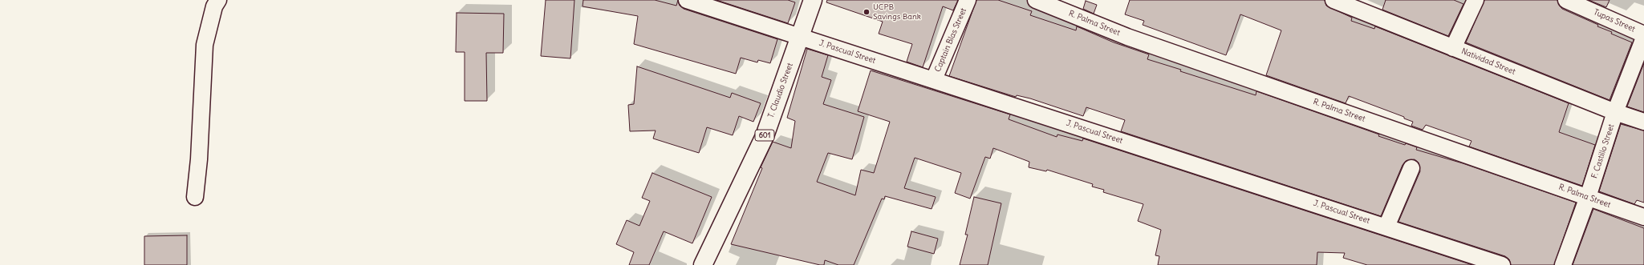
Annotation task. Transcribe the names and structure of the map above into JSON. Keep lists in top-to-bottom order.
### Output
{
  "streets": {
    "main road": ["T. Claudio Street", "601"],
    "street": [
      "Tupas Street",
      "R. Palma Street",
      "Captain Blas Street",
      "J. Pascual Street",
      "Natividad Street",
      "F. Castillo Street"
    ]
  },
  "crossings": [
    ["R. Palma Street", "F. Castillo Street"],
    ["Captain Blas Street", "J. Pascual Street"],
    ["J. Pascual Street", "T. Claudio Street"],
    ["Natividad Street", "F. Castillo Street"]
  ],
  "places": ["UCPB Savings Bank"]
}
